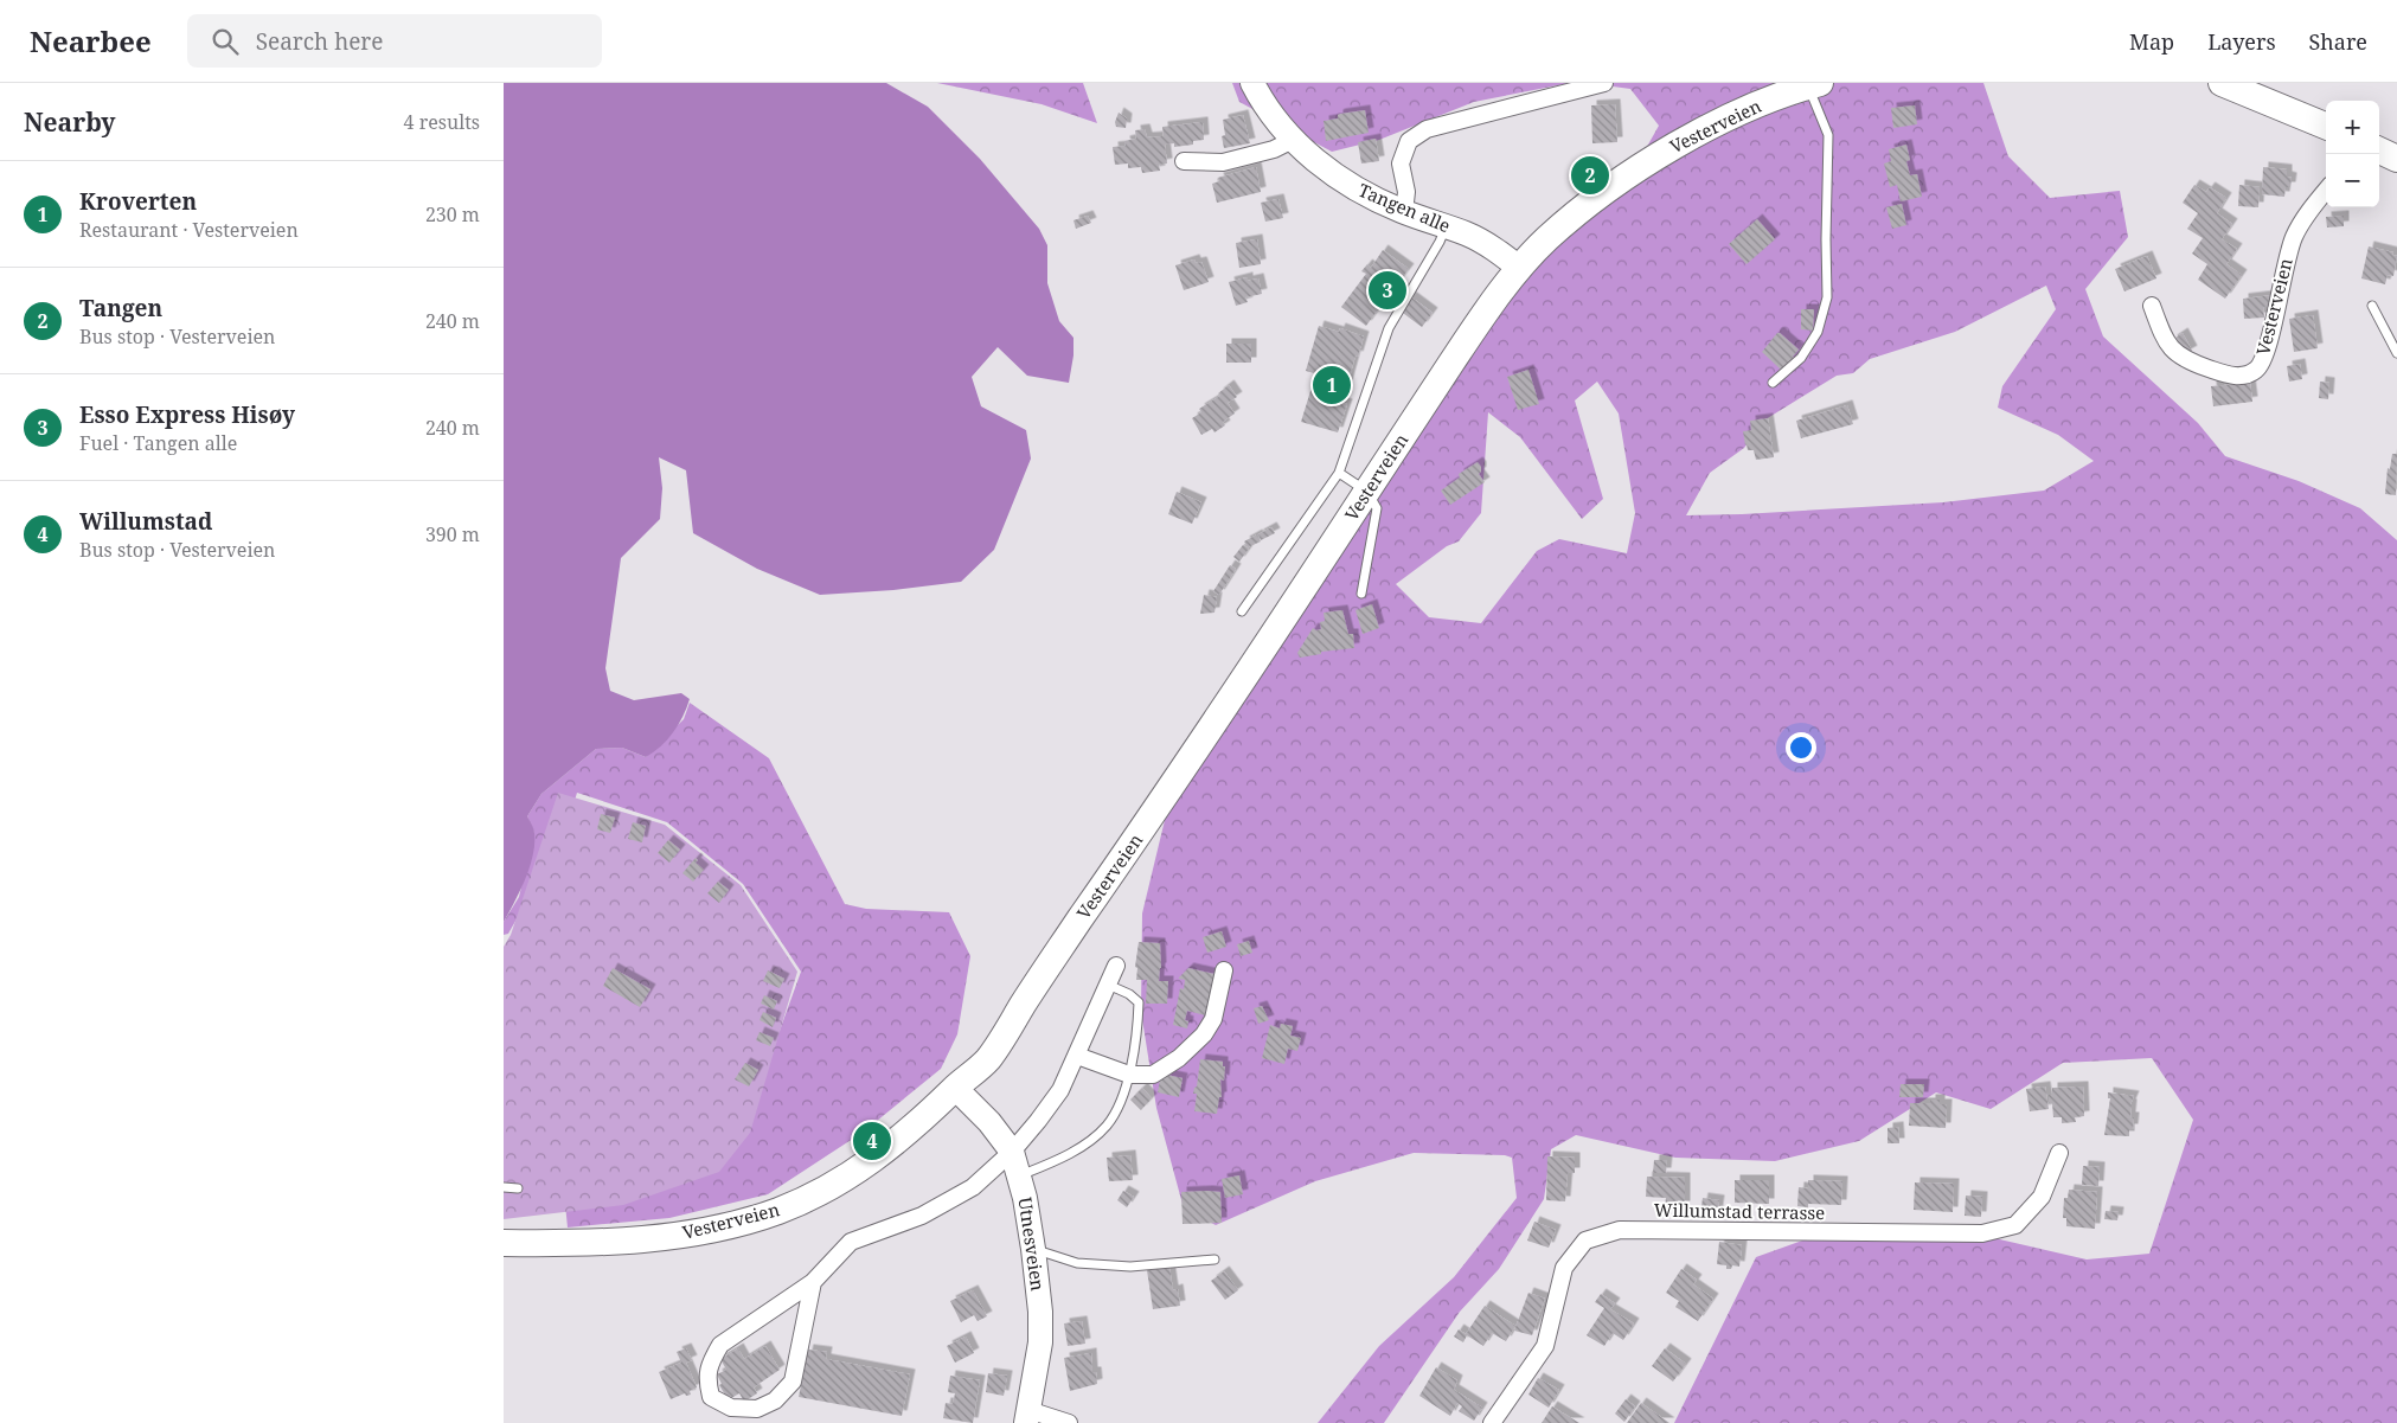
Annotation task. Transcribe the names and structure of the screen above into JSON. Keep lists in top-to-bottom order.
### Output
{
  "streets": {
    "main road": ["Vesterveien", "Tangen alle", "Utnesveien"],
    "street": ["Willumstad terrasse"]
  },
  "crossings": [
    ["Vesterveien", "Tangen alle"],
    ["Vesterveien", "Utnesveien"]
  ],
  "page": {
    "header": "Nearbee",
    "search": "Search here",
    "nav": ["Map", "Layers", "Share"],
    "heading": ["Nearby", "4 results"],
    "map_buttons": ["+", "−"],
    "pins": [
      "2",
      "3",
      "1",
      "4"
    ],
    "list": [
      {
        "mark": "1",
        "name": "Kroverten",
        "note": "Restaurant · Vesterveien",
        "value": "230 m"
      },
      {
        "mark": "2",
        "name": "Tangen",
        "note": "Bus stop · Vesterveien",
        "value": "240 m"
      },
      {
        "mark": "3",
        "name": "Esso Express Hisøy",
        "note": "Fuel · Tangen alle",
        "value": "240 m"
      },
      {
        "mark": "4",
        "name": "Willumstad",
        "note": "Bus stop · Vesterveien",
        "value": "390 m"
      }
    ]
  }
}
